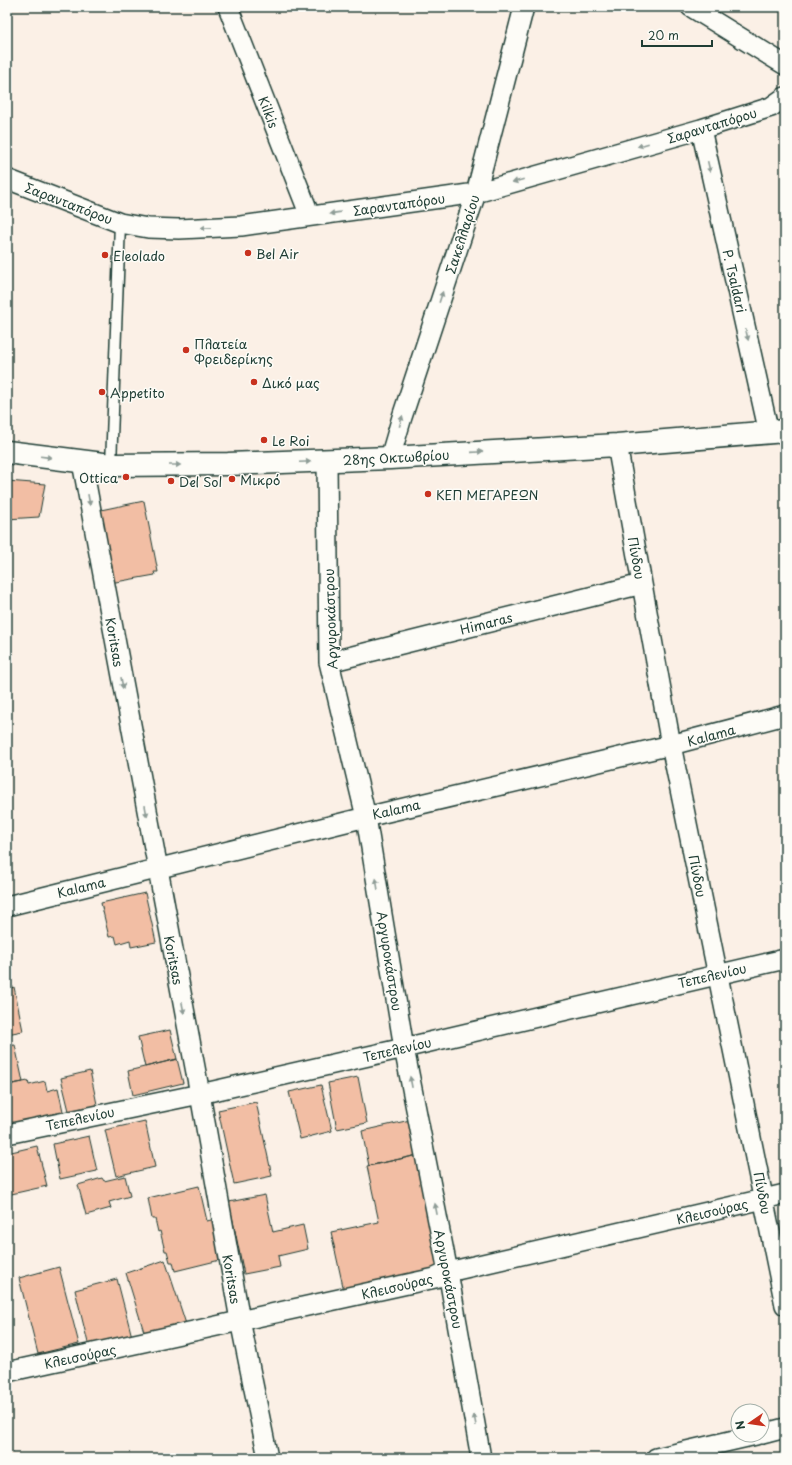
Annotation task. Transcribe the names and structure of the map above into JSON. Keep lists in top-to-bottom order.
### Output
{
  "streets": {
    "street": [
      "Kilkis",
      "Σαρανταπόρου",
      "Σακελλαρίου",
      "P. Tsaldari",
      "28ης Οκτωβρίου",
      "Πίνδου",
      "Αργυροκάστρου",
      "Himaras",
      "Koritsas",
      "Kalama",
      "Τεπελενίου",
      "Κλεισούρας"
    ]
  },
  "crossings": [
    ["Kilkis", "Σαρανταπόρου"],
    ["Σαρανταπόρου", "Σακελλαρίου"],
    ["Σαρανταπόρου", "P. Tsaldari"],
    ["Σακελλαρίου", "28ης Οκτωβρίου"],
    ["P. Tsaldari", "28ης Οκτωβρίου"],
    ["28ης Οκτωβρίου", "Πίνδου"],
    ["28ης Οκτωβρίου", "Αργυροκάστρου"],
    ["28ης Οκτωβρίου", "Koritsas"],
    ["Πίνδου", "Himaras"],
    ["Πίνδου", "Kalama"],
    ["Πίνδου", "Τεπελενίου"],
    ["Πίνδου", "Κλεισούρας"],
    ["Αργυροκάστρου", "Himaras"],
    ["Αργυροκάστρου", "Kalama"],
    ["Αργυροκάστρου", "Τεπελενίου"],
    ["Αργυροκάστρου", "Κλεισούρας"],
    ["Koritsas", "Kalama"],
    ["Koritsas", "Τεπελενίου"],
    ["Koritsas", "Κλεισούρας"]
  ],
  "one_way": [
    "Σαρανταπόρου",
    "Σακελλαρίου",
    "P. Tsaldari",
    "28ης Οκτωβρίου",
    "Αργυροκάστρου",
    "Koritsas"
  ],
  "places": [
    "Bel Air",
    "Eleolado",
    "Πλατεία Φρειδερίκης",
    "Δικό μας",
    "Appetito",
    "Le Roi",
    "Ottica",
    "Μικρό",
    "Del Sol",
    "ΚΕΠ ΜΕΓΑΡΕΩΝ"
  ],
  "scale_bar": "20 m",
  "north": "left"
}
